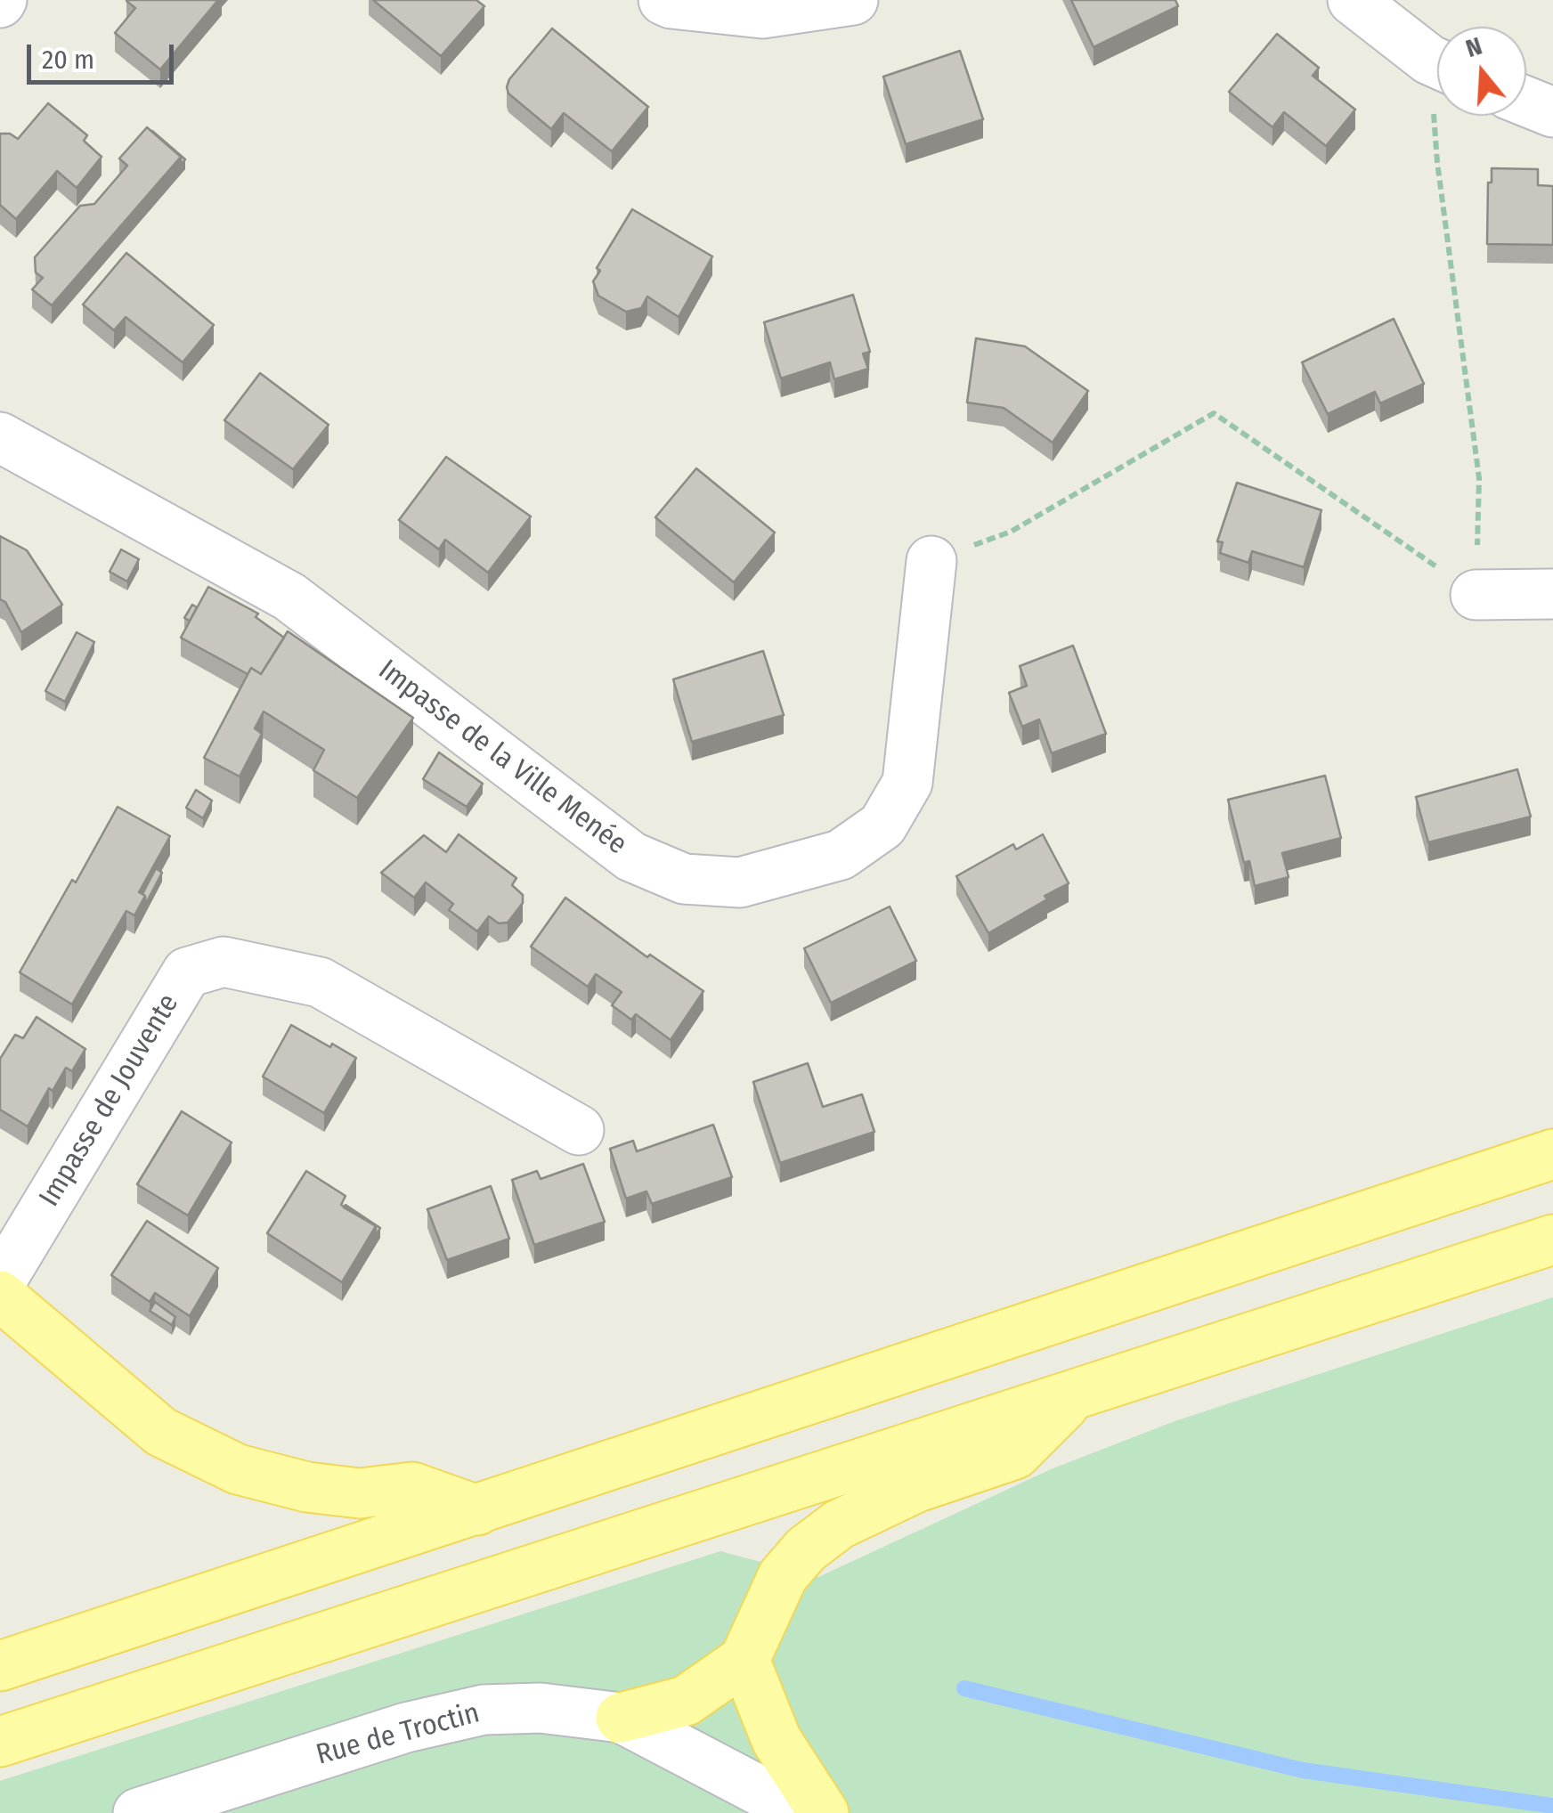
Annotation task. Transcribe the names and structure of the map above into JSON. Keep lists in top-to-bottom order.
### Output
{
  "streets": {
    "street": ["Impasse de la Ville Menée", "Impasse de Jouvente", "Rue de Troctin"]
  },
  "scale_bar": "20 m",
  "north": "top"
}
